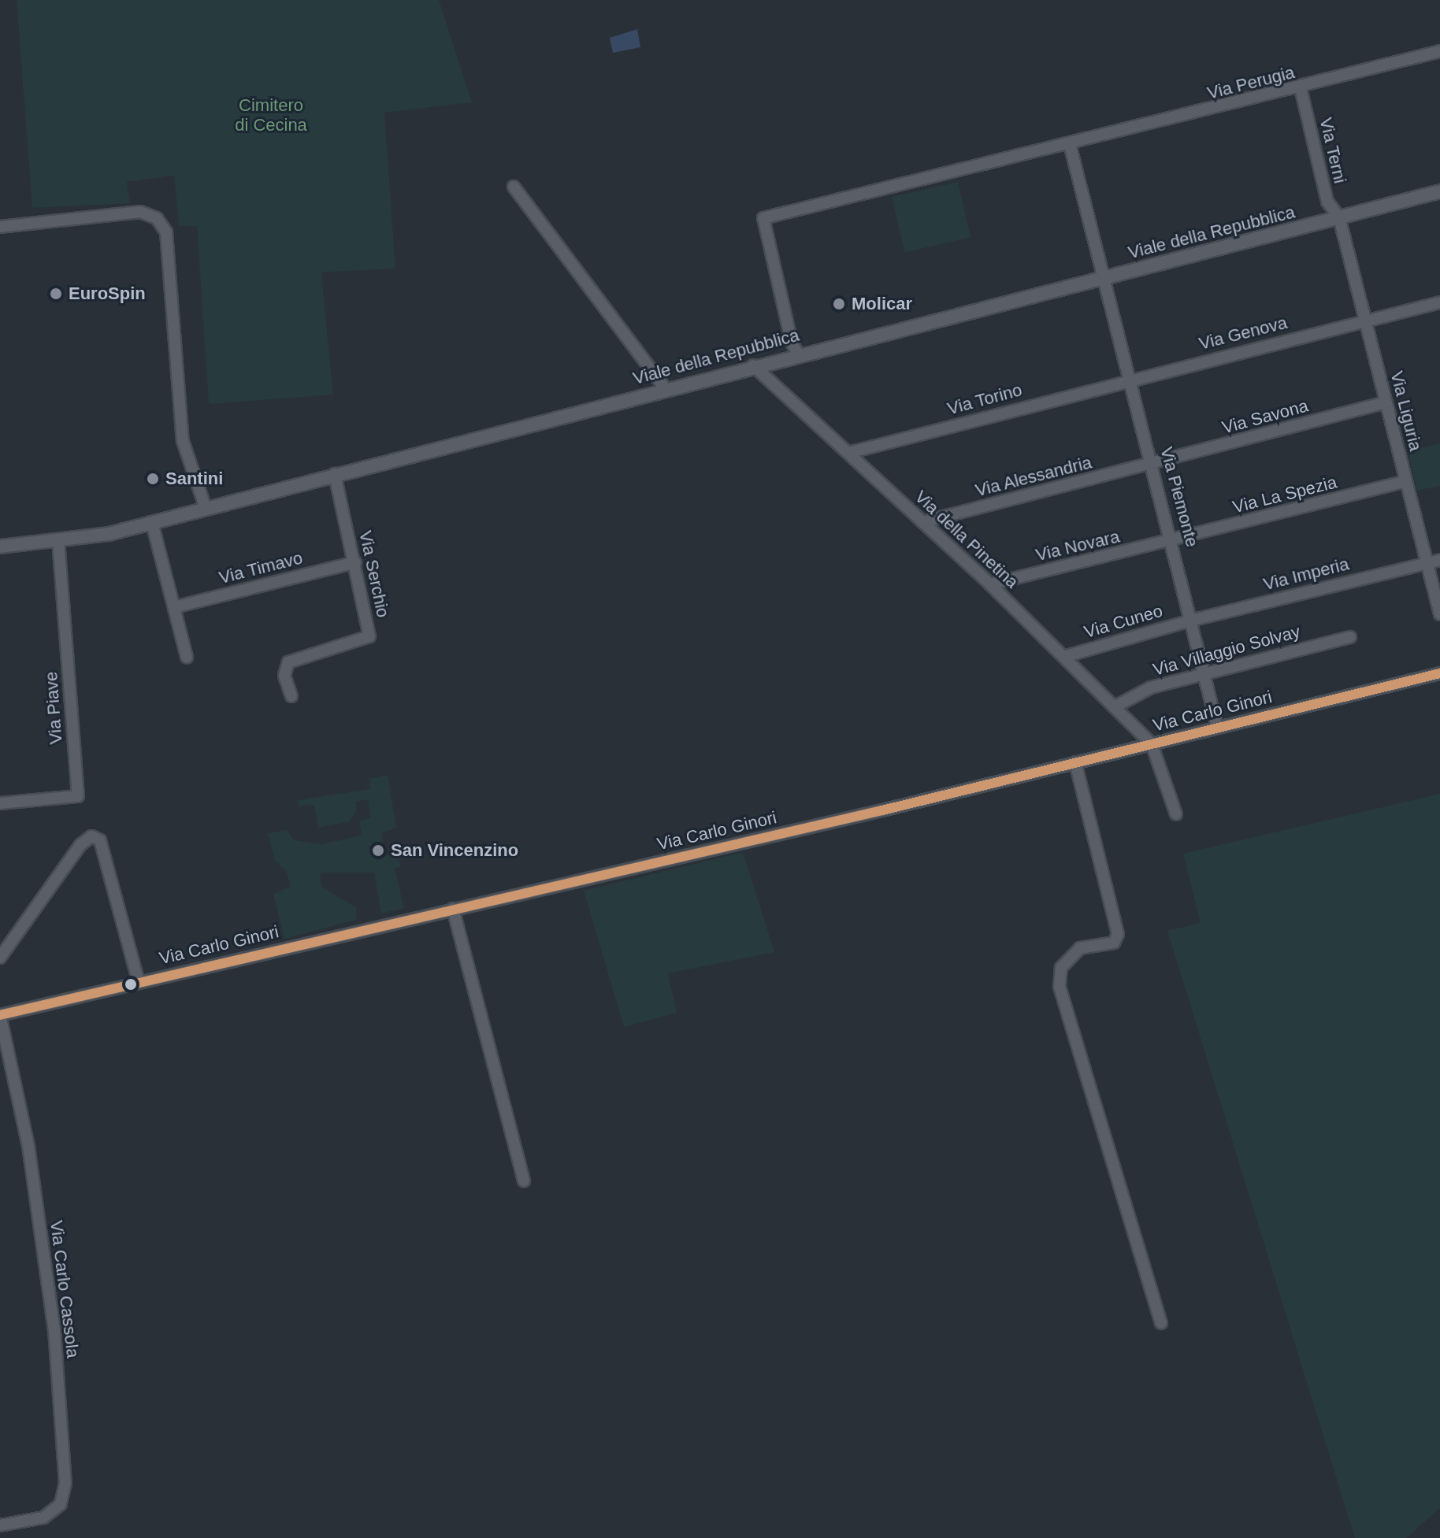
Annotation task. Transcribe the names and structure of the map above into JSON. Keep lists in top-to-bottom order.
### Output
{
  "streets": {
    "street": [
      "Via Perugia",
      "Via Terni",
      "Viale della Repubblica",
      "Via Genova",
      "Via Torino",
      "Via Liguria",
      "Via Savona",
      "Via Alessandria",
      "Via La Spezia",
      "Via Piemonte",
      "Via della Pinetina",
      "Via Novara",
      "Via Timavo",
      "Via Serchio",
      "Via Imperia",
      "Via Cuneo",
      "Via Villaggio Solvay",
      "Via Piave",
      "Via Carlo Ginori",
      "Via Carlo Cassola"
    ]
  },
  "crossings": [
    ["Via Perugia", "Via Terni"],
    ["Via Perugia", "Viale della Repubblica"],
    ["Via Perugia", "Via Piemonte"],
    ["Via Terni", "Viale della Repubblica"],
    ["Via Terni", "Via Liguria"],
    ["Viale della Repubblica", "Via Liguria"],
    ["Viale della Repubblica", "Via Piemonte"],
    ["Viale della Repubblica", "Via della Pinetina"],
    ["Viale della Repubblica", "Via Serchio"],
    ["Viale della Repubblica", "Via Piave"],
    ["Via Genova", "Via Torino"],
    ["Via Genova", "Via Liguria"],
    ["Via Genova", "Via Piemonte"],
    ["Via Torino", "Via Piemonte"],
    ["Via Torino", "Via della Pinetina"],
    ["Via Liguria", "Via Savona"],
    ["Via Liguria", "Via La Spezia"],
    ["Via Liguria", "Via Imperia"],
    ["Via Savona", "Via Alessandria"],
    ["Via Savona", "Via Piemonte"],
    ["Via Alessandria", "Via Piemonte"],
    ["Via Alessandria", "Via della Pinetina"],
    ["Via La Spezia", "Via Piemonte"],
    ["Via La Spezia", "Via Novara"],
    ["Via Piemonte", "Via Novara"],
    ["Via Piemonte", "Via Imperia"],
    ["Via Piemonte", "Via Cuneo"],
    ["Via Piemonte", "Via Villaggio Solvay"],
    ["Via Piemonte", "Via Carlo Ginori"],
    ["Via della Pinetina", "Via Novara"],
    ["Via della Pinetina", "Via Cuneo"],
    ["Via della Pinetina", "Via Villaggio Solvay"],
    ["Via della Pinetina", "Via Carlo Ginori"],
    ["Via Timavo", "Via Serchio"],
    ["Via Imperia", "Via Cuneo"],
    ["Via Carlo Ginori", "Via Carlo Cassola"]
  ],
  "parks": ["Cimitero di Cecina"],
  "places": [
    "EuroSpin",
    "Molicar",
    "Santini",
    "San Vincenzino"
  ]
}
